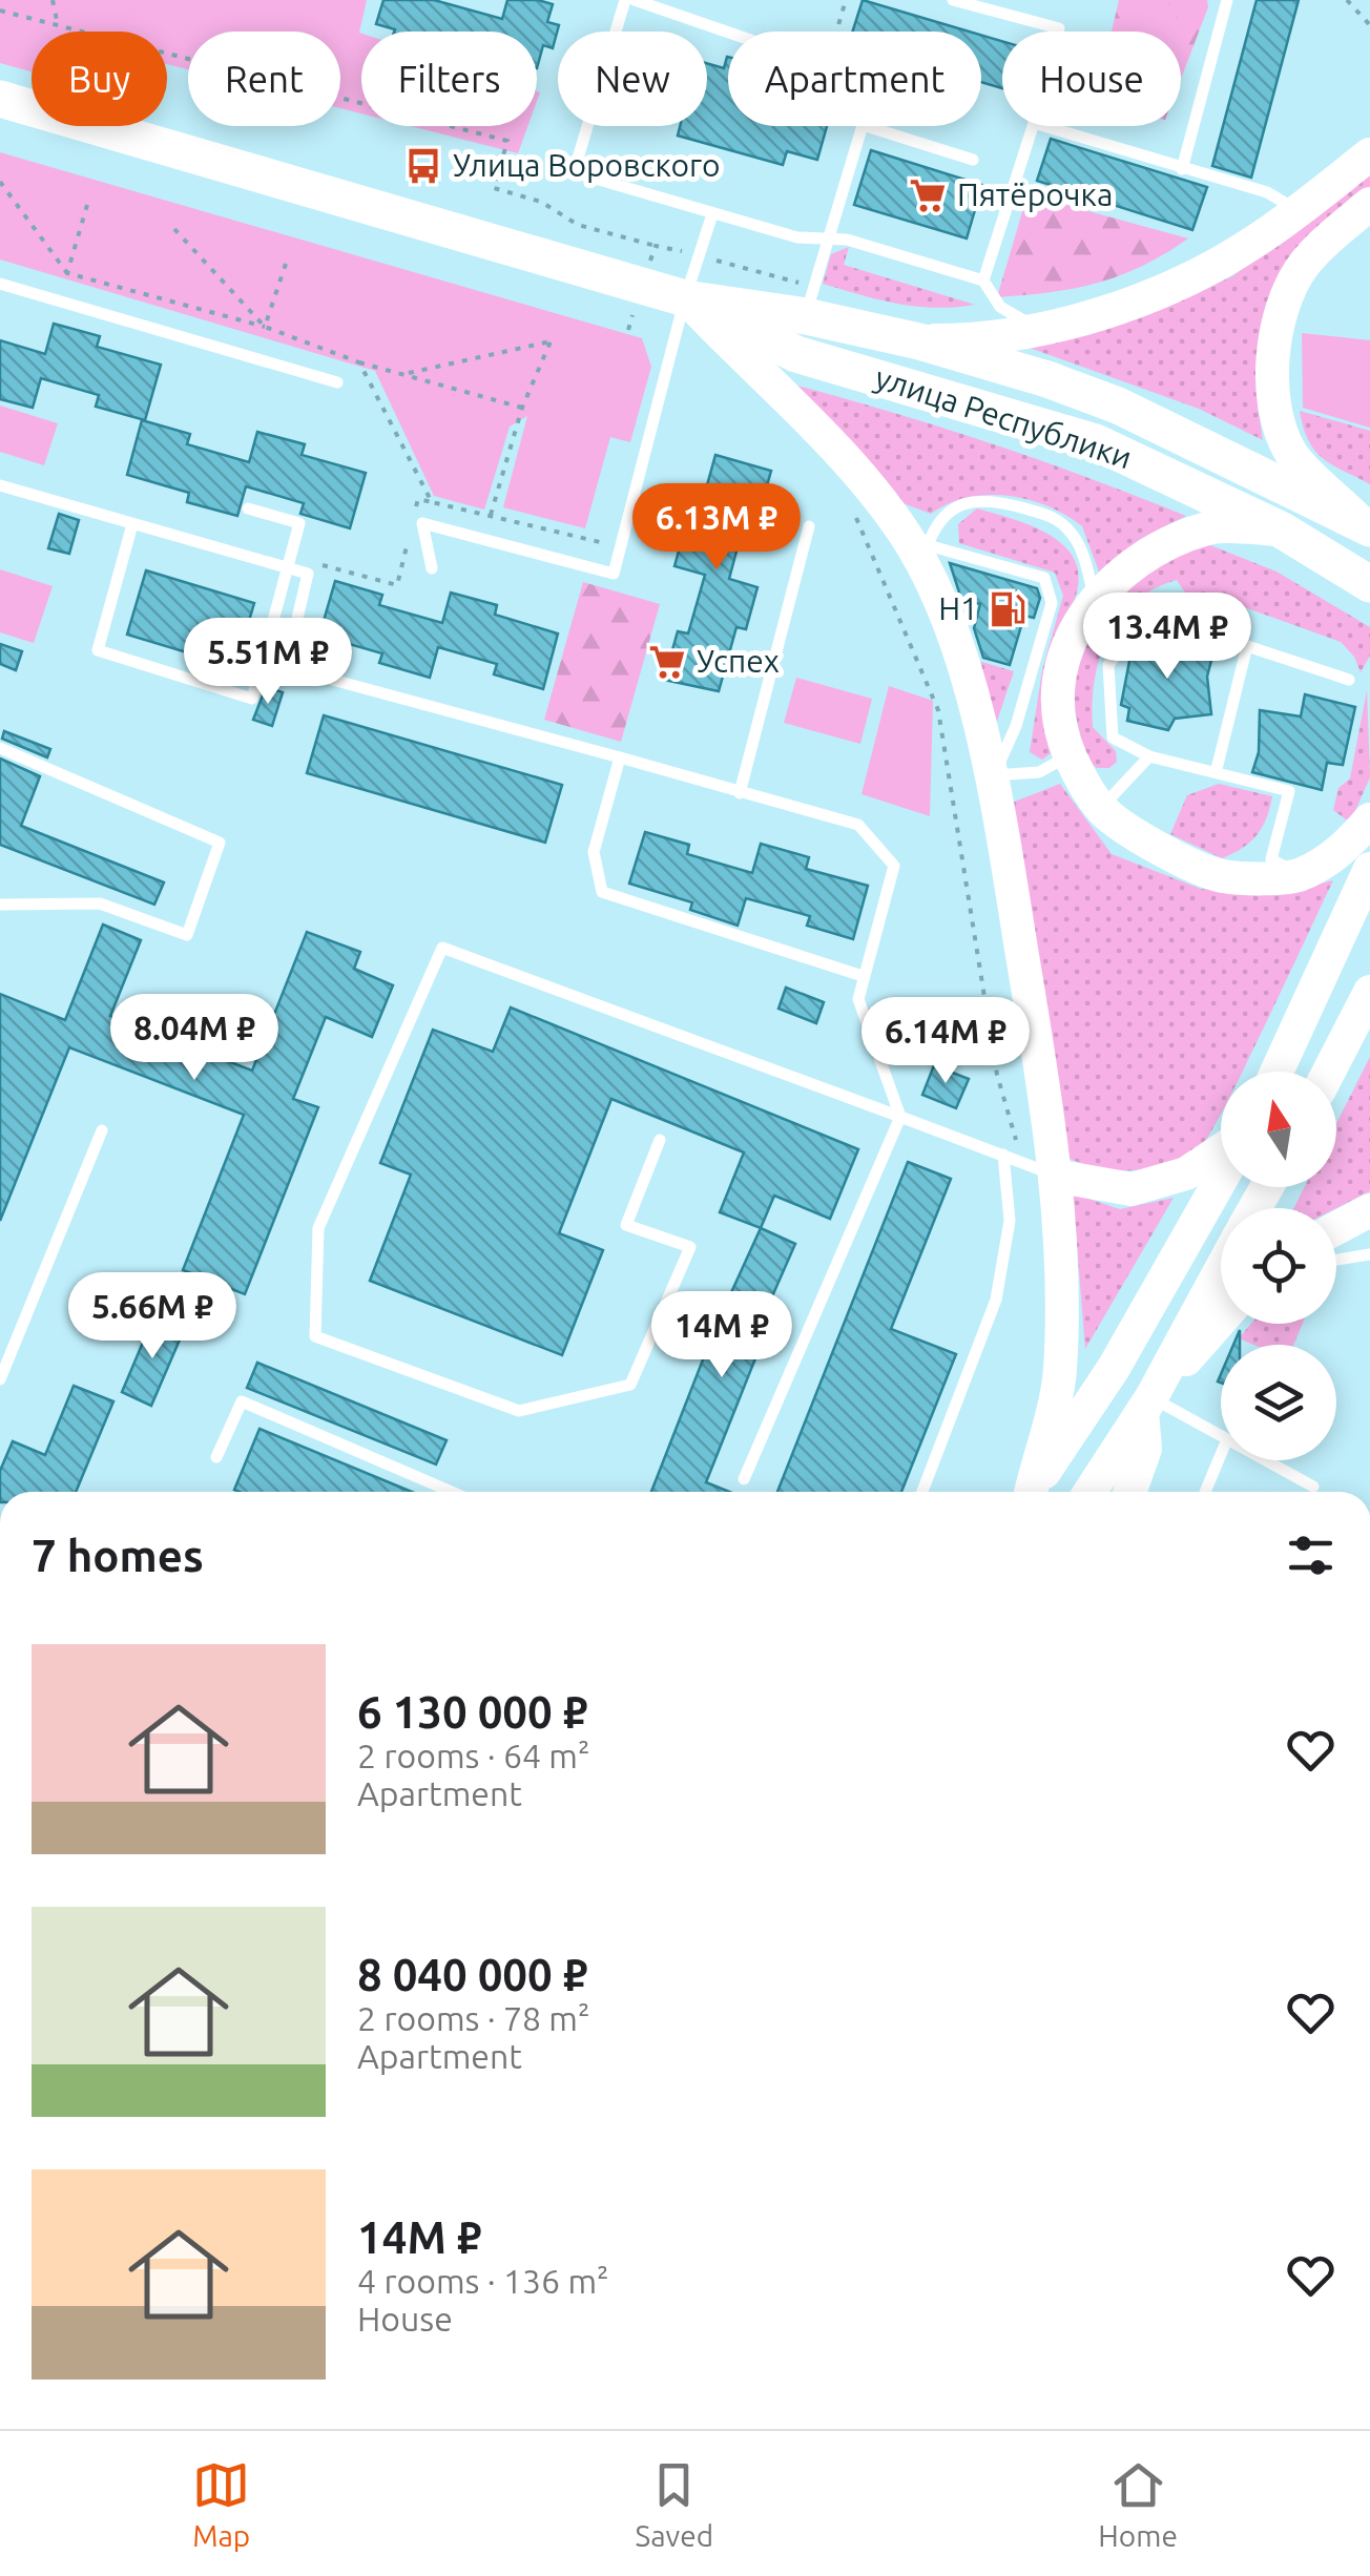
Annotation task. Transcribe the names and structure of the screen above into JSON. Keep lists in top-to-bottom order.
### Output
{
  "streets": {
    "main road": ["улица Республики"]
  },
  "places": {
    "bus stop": ["Улица Воровского"],
    "supermarket": ["Пятёрочка", "Успех"],
    "fuel station": ["Н1"]
  },
  "north": "top",
  "page": {
    "chip": [
      "Buy",
      "Rent",
      "Filters",
      "New",
      "Apartment",
      "House"
    ],
    "price": [
      "6.13M ₽",
      "13.4M ₽",
      "5.51M ₽",
      "8.04M ₽",
      "6.14M ₽",
      "5.66M ₽",
      "14M ₽"
    ],
    "heading": "7 homes",
    "list": [
      {
        "name": "6 130 000 ₽",
        "note": "2 rooms · 64 m² · Apartment"
      },
      {
        "name": "8 040 000 ₽",
        "note": "2 rooms · 78 m² · Apartment"
      },
      {
        "name": "14M ₽",
        "note": "4 rooms · 136 m² · House"
      }
    ],
    "tabs": ["Map", "Saved", "Home"]
  }
}
